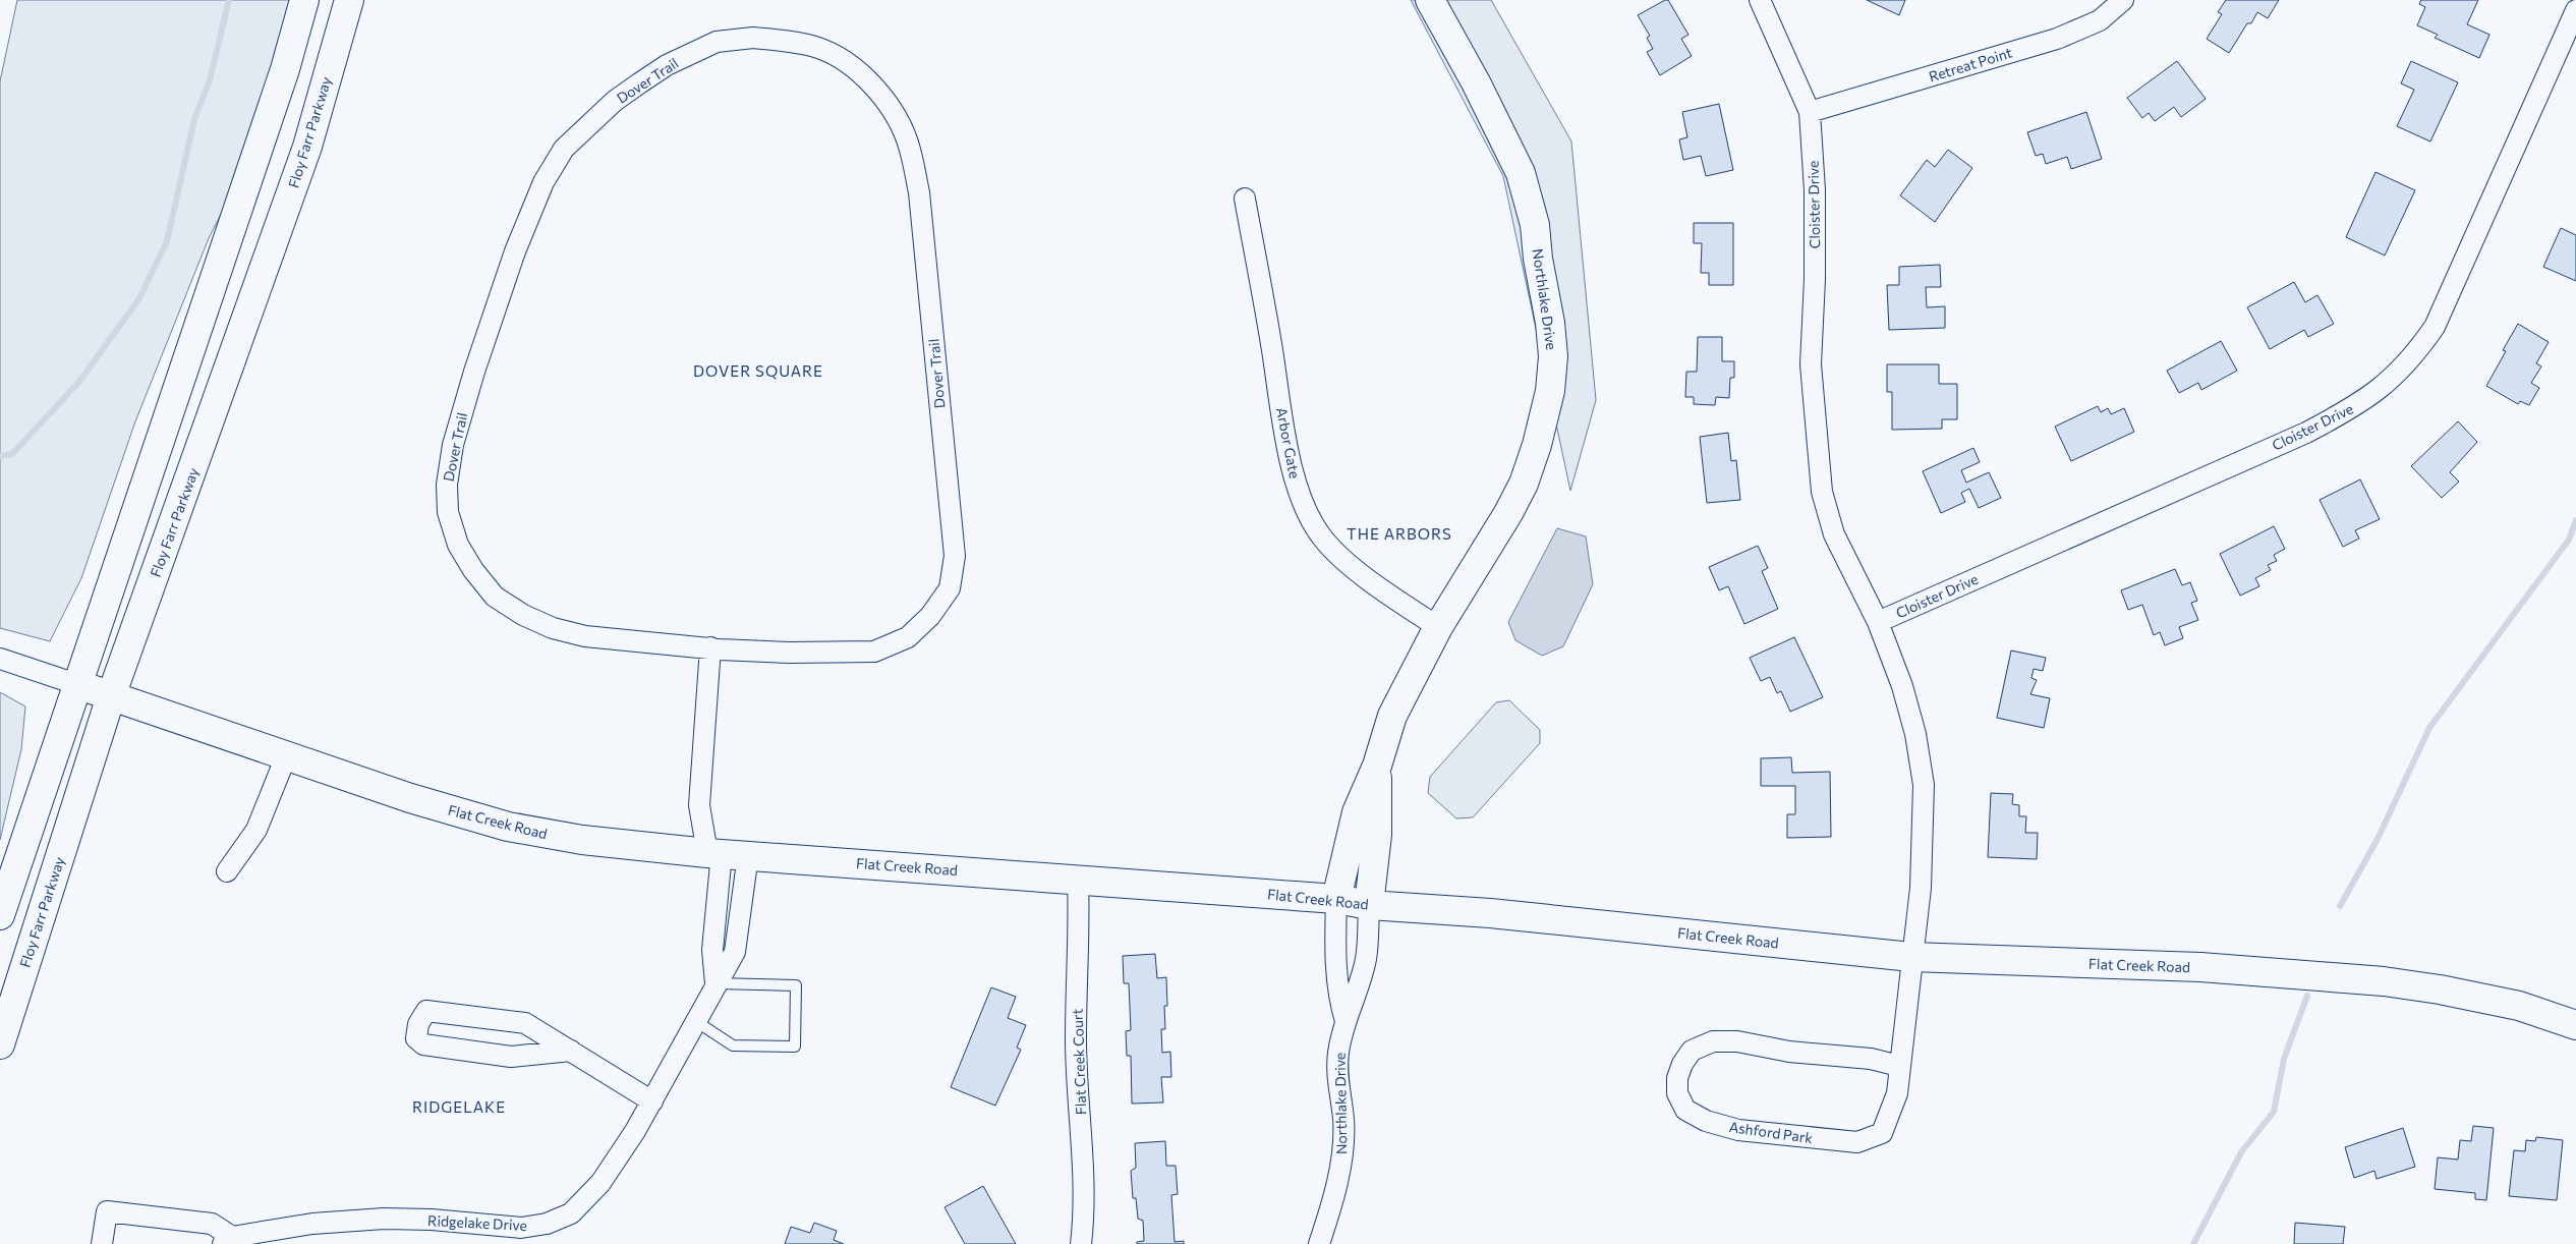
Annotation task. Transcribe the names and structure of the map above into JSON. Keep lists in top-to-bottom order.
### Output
{
  "streets": {
    "street": [
      "Retreat Point",
      "Dover Trail",
      "Floy Farr Parkway",
      "Cloister Drive",
      "Northlake Drive",
      "Arbor Gate",
      "Flat Creek Road",
      "Flat Creek Court",
      "Ashford Park",
      "Ridgelake Drive"
    ]
  },
  "crossings": [
    ["Retreat Point", "Cloister Drive"],
    ["Floy Farr Parkway", "Flat Creek Road"],
    ["Cloister Drive", "Flat Creek Road"],
    ["Cloister Drive", "Ashford Park"],
    ["Northlake Drive", "Arbor Gate"],
    ["Northlake Drive", "Flat Creek Road"],
    ["Flat Creek Road", "Flat Creek Court"],
    ["Flat Creek Road", "Ashford Park"],
    ["Flat Creek Road", "Ridgelake Drive"]
  ],
  "districts": ["DOVER SQUARE", "THE ARBORS", "RIDGELAKE"]
}
